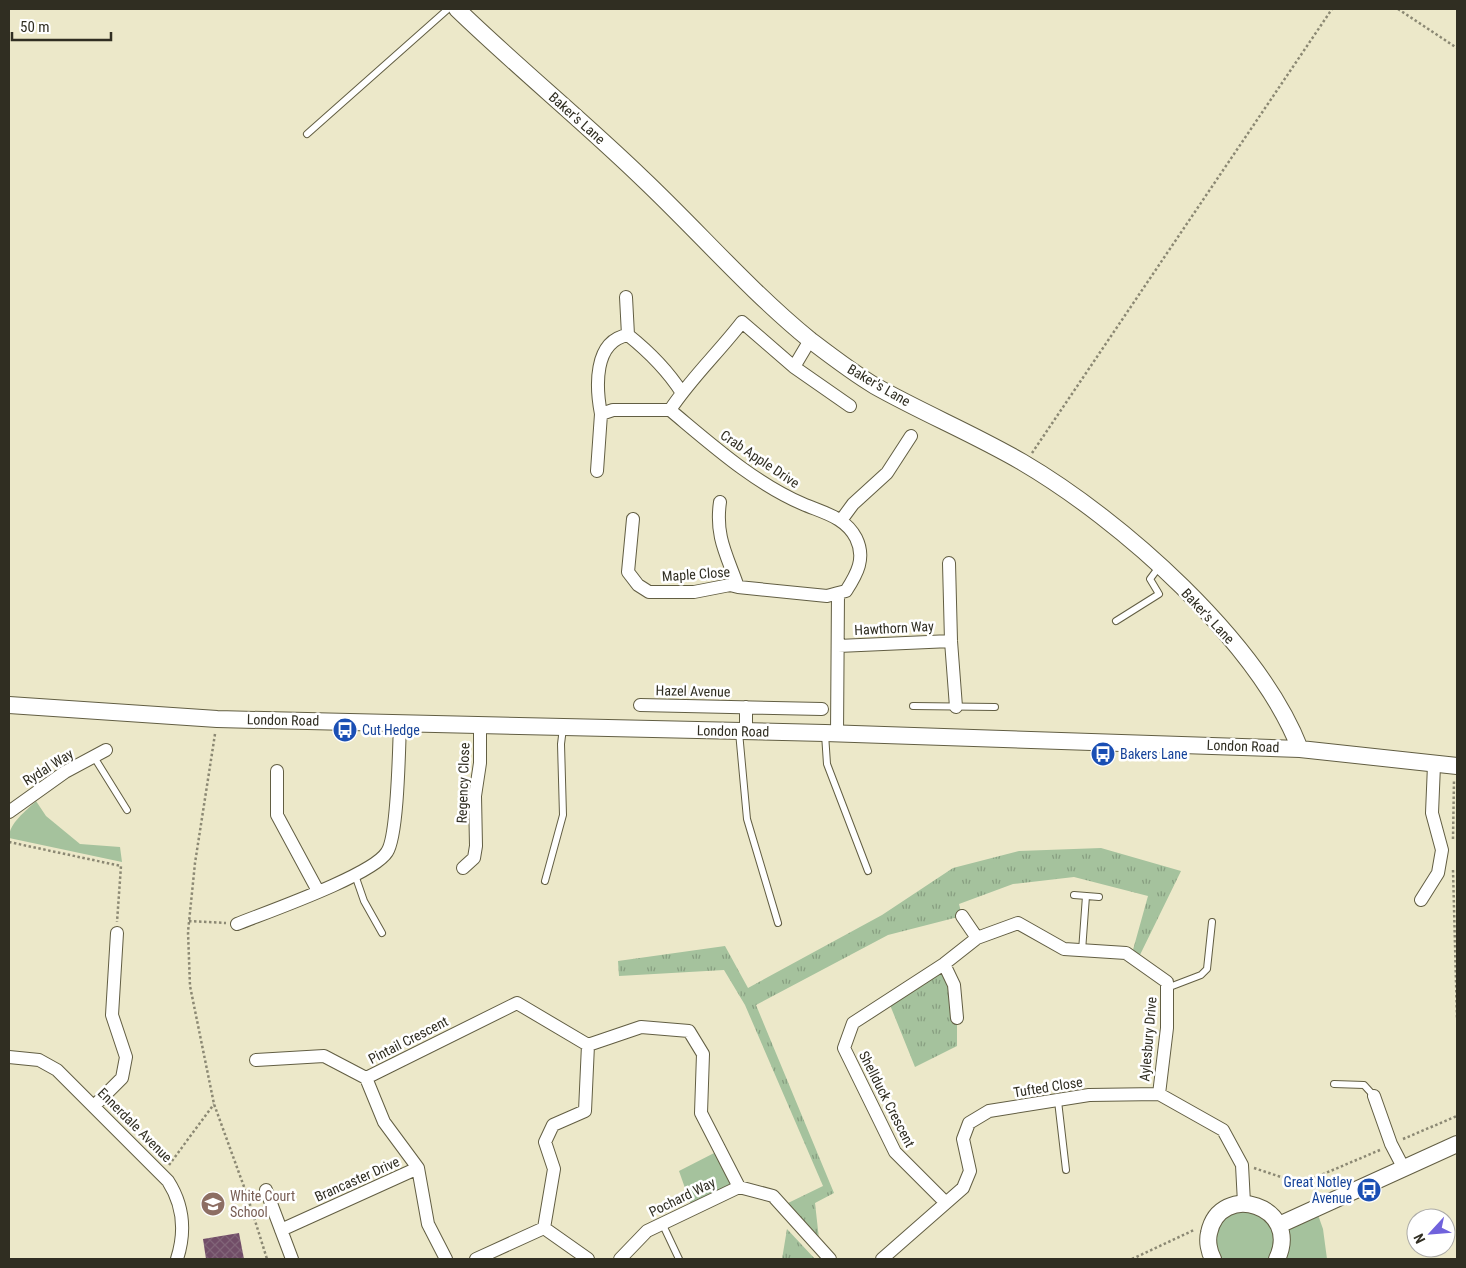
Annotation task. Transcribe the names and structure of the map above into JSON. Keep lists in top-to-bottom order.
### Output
{
  "streets": {
    "street": [
      "Baker's Lane",
      "Crab Apple Drive",
      "Maple Close",
      "Hawthorn Way",
      "Hazel Avenue",
      "London Road",
      "Rydal Way",
      "Regency Close",
      "Aylesbury Drive",
      "Pintail Crescent",
      "Tufted Close",
      "Shellduck Crescent",
      "Ennerdale Avenue",
      "Brancaster Drive",
      "Pochard Way"
    ]
  },
  "crossings": [
    ["Baker's Lane", "London Road"],
    ["Hazel Avenue", "London Road"],
    ["London Road", "Regency Close"],
    ["Aylesbury Drive", "Tufted Close"],
    ["Aylesbury Drive", "Shellduck Crescent"],
    ["Pintail Crescent", "Brancaster Drive"],
    ["Pintail Crescent", "Pochard Way"],
    ["Tufted Close", "Shellduck Crescent"]
  ],
  "places": {
    "bus stop": ["Cut Hedge", "Bakers Lane", "Great Notley Avenue"],
    "school or university": ["White Court School"]
  },
  "scale_bar": "50 m",
  "north": "bottom left"
}
